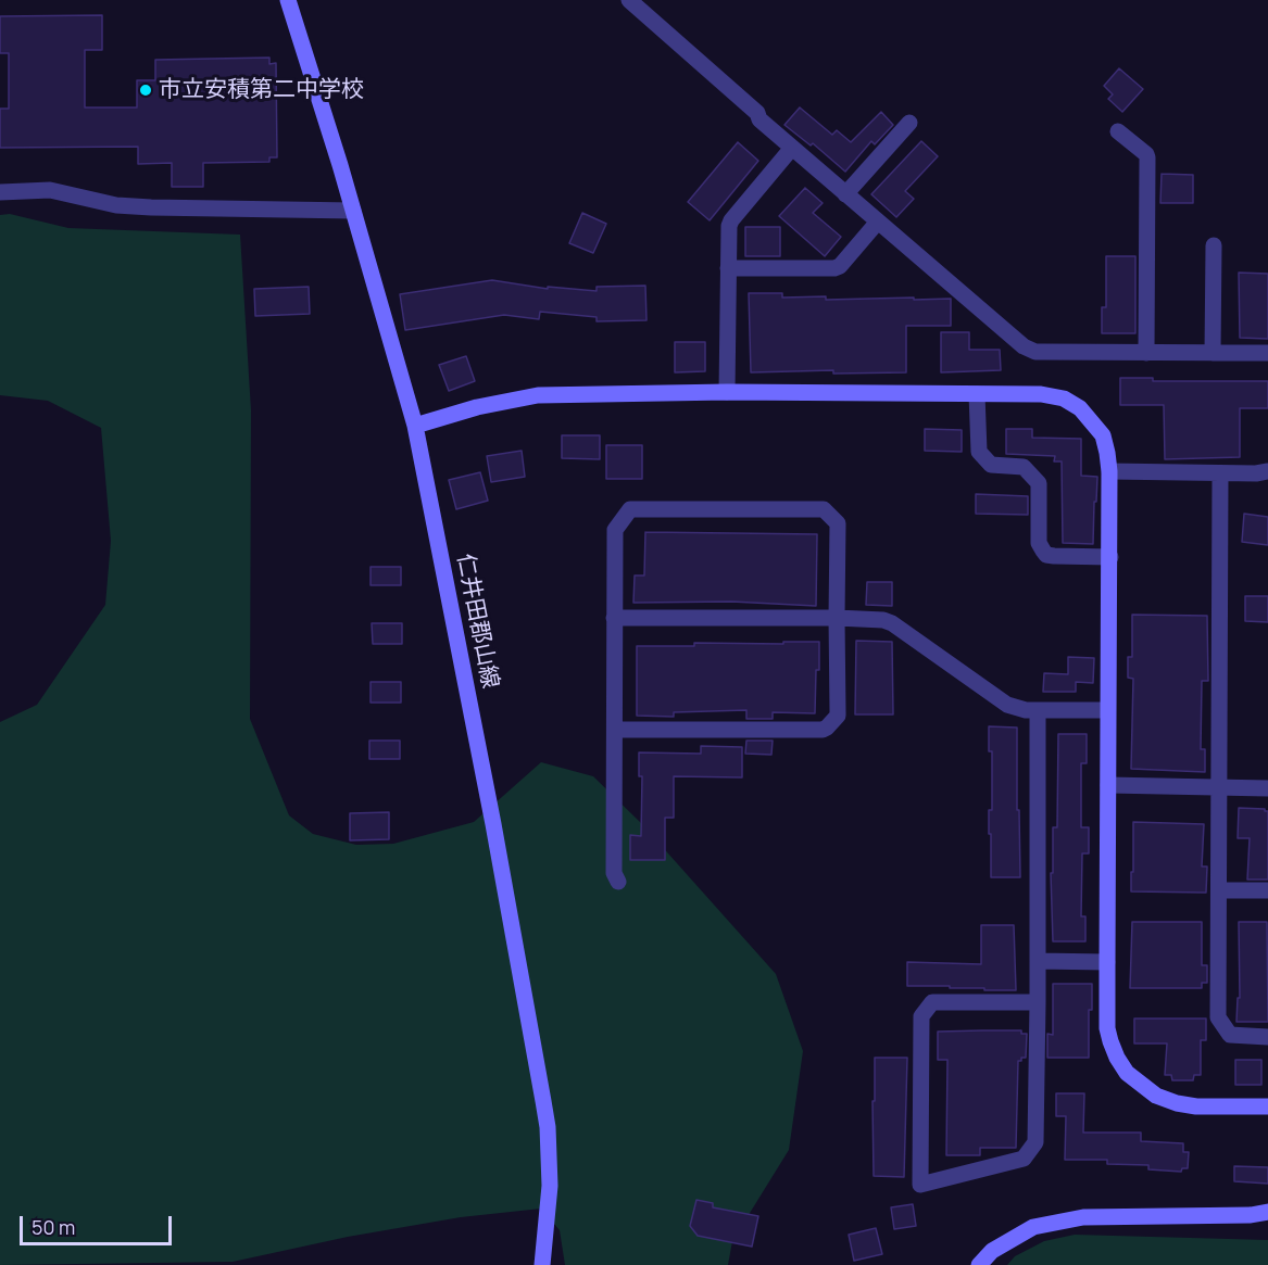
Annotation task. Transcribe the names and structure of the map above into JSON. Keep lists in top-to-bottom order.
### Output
{
  "streets": {
    "street": ["仁井田郡山線"]
  },
  "places": ["市立安積第二中学校"],
  "scale_bar": "50 m"
}
